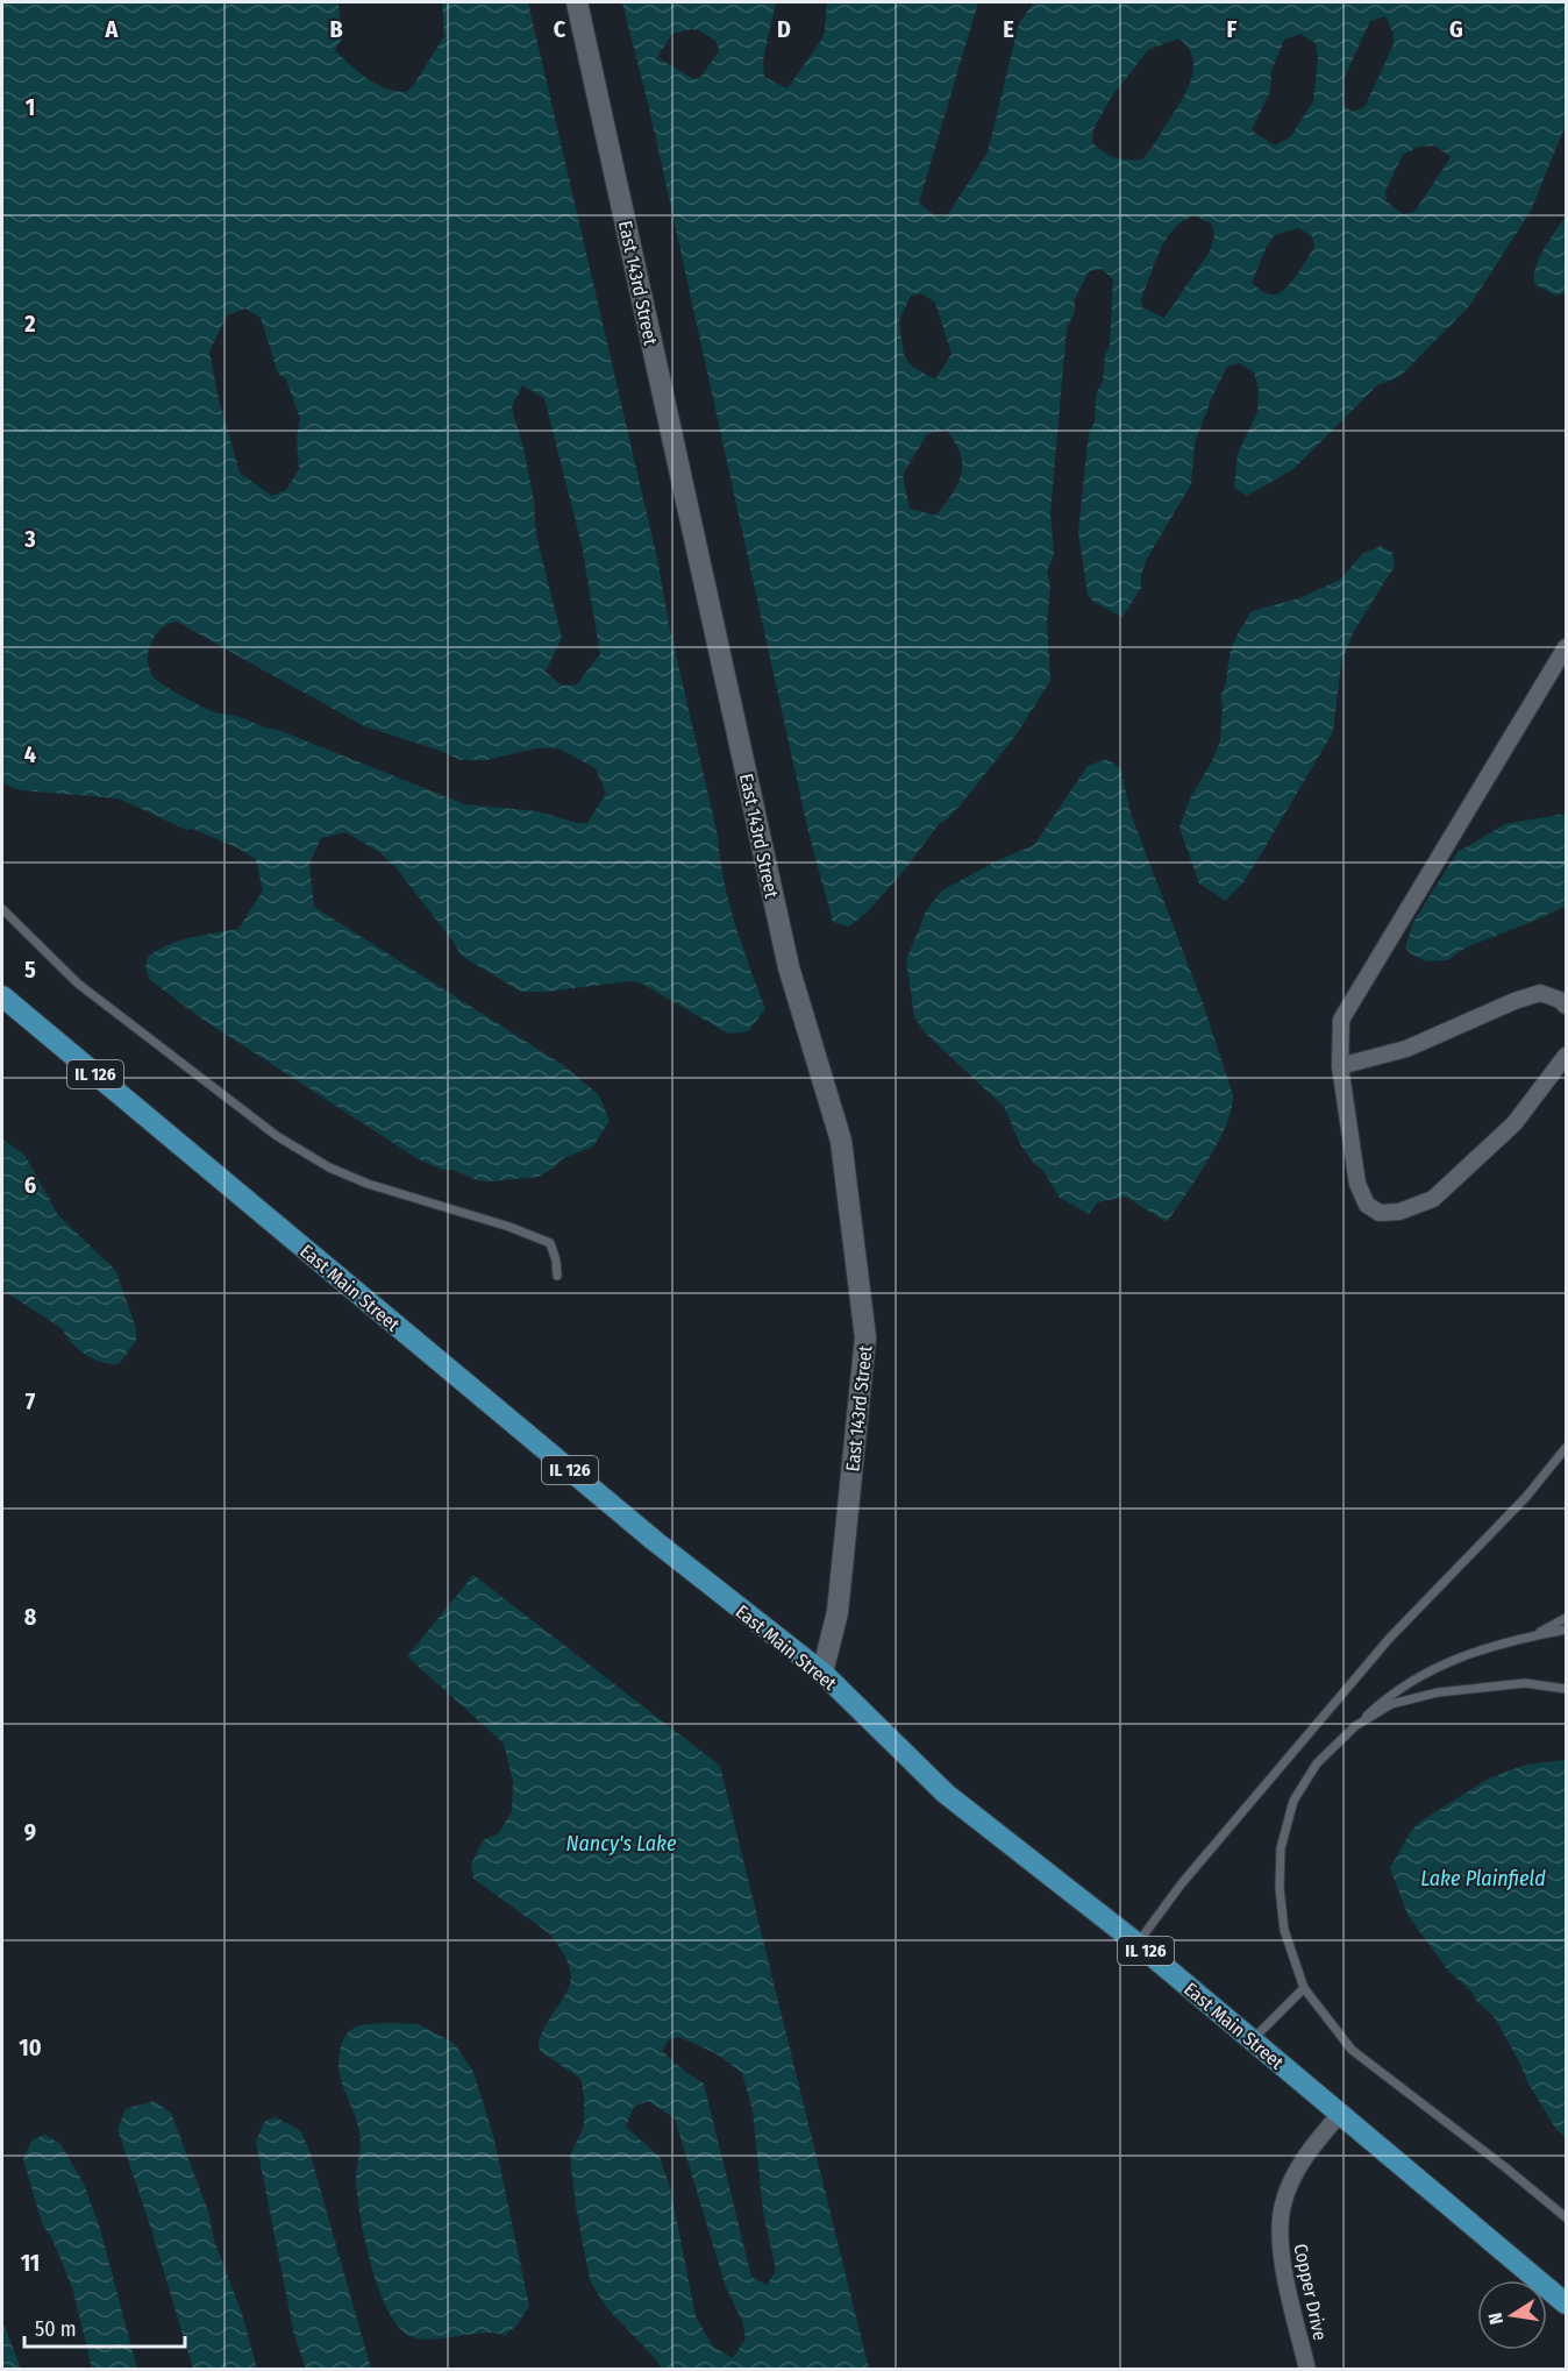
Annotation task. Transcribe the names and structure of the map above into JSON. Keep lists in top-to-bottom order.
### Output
{
  "streets": {
    "main road": ["IL 126", "East Main Street"],
    "street": ["East 143rd Street", "Copper Drive"]
  },
  "crossings": [
    ["East 143rd Street", "East Main Street"],
    ["East Main Street", "Copper Drive"]
  ],
  "water": ["Nancy's Lake", "Lake Plainfield"],
  "scale_bar": "50 m",
  "north": "left",
  "grid": {
    "columns": [
      "A",
      "B",
      "C",
      "D",
      "E",
      "F",
      "G"
    ],
    "rows": [
      "1",
      "2",
      "3",
      "4",
      "5",
      "6",
      "7",
      "8",
      "9",
      "10",
      "11"
    ]
  }
}
